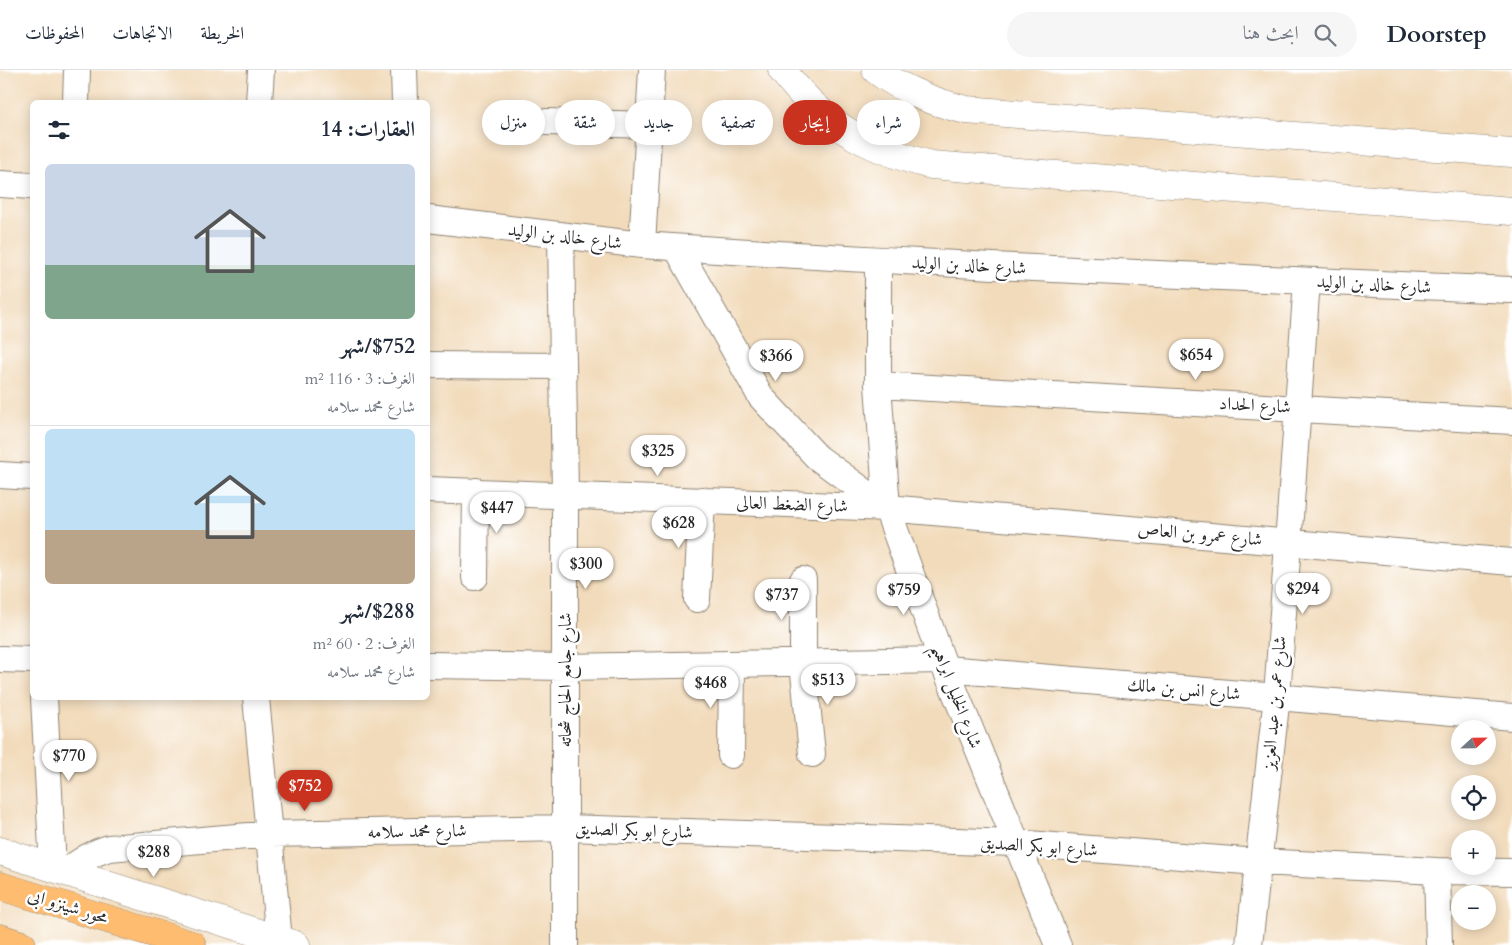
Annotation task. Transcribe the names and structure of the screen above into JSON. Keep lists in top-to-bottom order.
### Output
{
  "streets": {
    "main road": ["محور شينزو ابى"],
    "street": [
      "شارع خالد بن الوليد",
      "شارع الحداد",
      "شارع الضغط العالى",
      "شارع عمرو بن العاص",
      "شارع جامع الحاج شحاته",
      "شارع انس بن مالك",
      "شارع الخليل ابراهيم",
      "شارع عمر بن عبد العزيز",
      "شارع ابو بكر الصديق",
      "شارع محمد سلامه"
    ]
  },
  "crossings": [
    ["شارع خالد بن الوليد", "شارع جامع الحاج شحاته"],
    ["شارع خالد بن الوليد", "شارع الخليل ابراهيم"],
    ["شارع خالد بن الوليد", "شارع عمر بن عبد العزيز"],
    ["شارع الحداد", "شارع الخليل ابراهيم"],
    ["شارع الحداد", "شارع عمر بن عبد العزيز"],
    ["شارع الضغط العالى", "شارع عمرو بن العاص"],
    ["شارع الضغط العالى", "شارع جامع الحاج شحاته"],
    ["شارع الضغط العالى", "شارع الخليل ابراهيم"],
    ["شارع عمرو بن العاص", "شارع الخليل ابراهيم"],
    ["شارع عمرو بن العاص", "شارع عمر بن عبد العزيز"],
    ["شارع جامع الحاج شحاته", "شارع انس بن مالك"],
    ["شارع جامع الحاج شحاته", "شارع ابو بكر الصديق"],
    ["شارع جامع الحاج شحاته", "شارع محمد سلامه"],
    ["شارع انس بن مالك", "شارع الخليل ابراهيم"],
    ["شارع انس بن مالك", "شارع عمر بن عبد العزيز"],
    ["شارع الخليل ابراهيم", "شارع ابو بكر الصديق"],
    ["شارع عمر بن عبد العزيز", "شارع ابو بكر الصديق"],
    ["شارع ابو بكر الصديق", "شارع محمد سلامه"]
  ],
  "north": "right",
  "page": {
    "header": "Doorstep",
    "search": "ابحث هنا",
    "nav": ["الخريطة", "الاتجاهات", "المحفوظات"],
    "chip": [
      "شراء",
      "إيجار",
      "تصفية",
      "جديد",
      "شقة",
      "منزل"
    ],
    "heading": "العقارات: 14",
    "list": [
      {
        "name": "$752/شهر",
        "note": "الغرف: 3 · 116 m² · شارع محمد سلامه"
      },
      {
        "name": "$288/شهر",
        "note": "الغرف: 2 · 60 m² · شارع محمد سلامه"
      }
    ],
    "price": [
      "$654",
      "$366",
      "$325",
      "$447",
      "$628",
      "$300",
      "$294",
      "$759",
      "$737",
      "$513",
      "$468",
      "$770",
      "$752",
      "$288"
    ],
    "map_buttons": ["+", "−"]
  }
}
